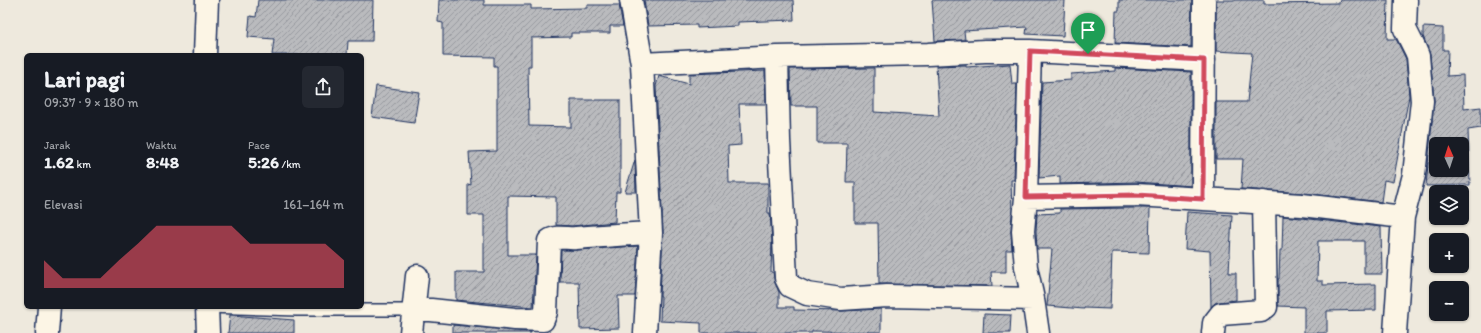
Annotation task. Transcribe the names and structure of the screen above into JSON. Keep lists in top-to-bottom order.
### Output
{
  "north": "top",
  "page": {
    "heading": ["Lari pagi", "09:37 · 9 × 180 m"],
    "stats": [
      ["Jarak", "1.62 km"],
      ["Waktu", "8:48"],
      ["Pace", "5:26 /km"]
    ],
    "map_buttons": ["+", "−"],
    "chart": ["Elevasi", "161–164 m"]
  }
}
